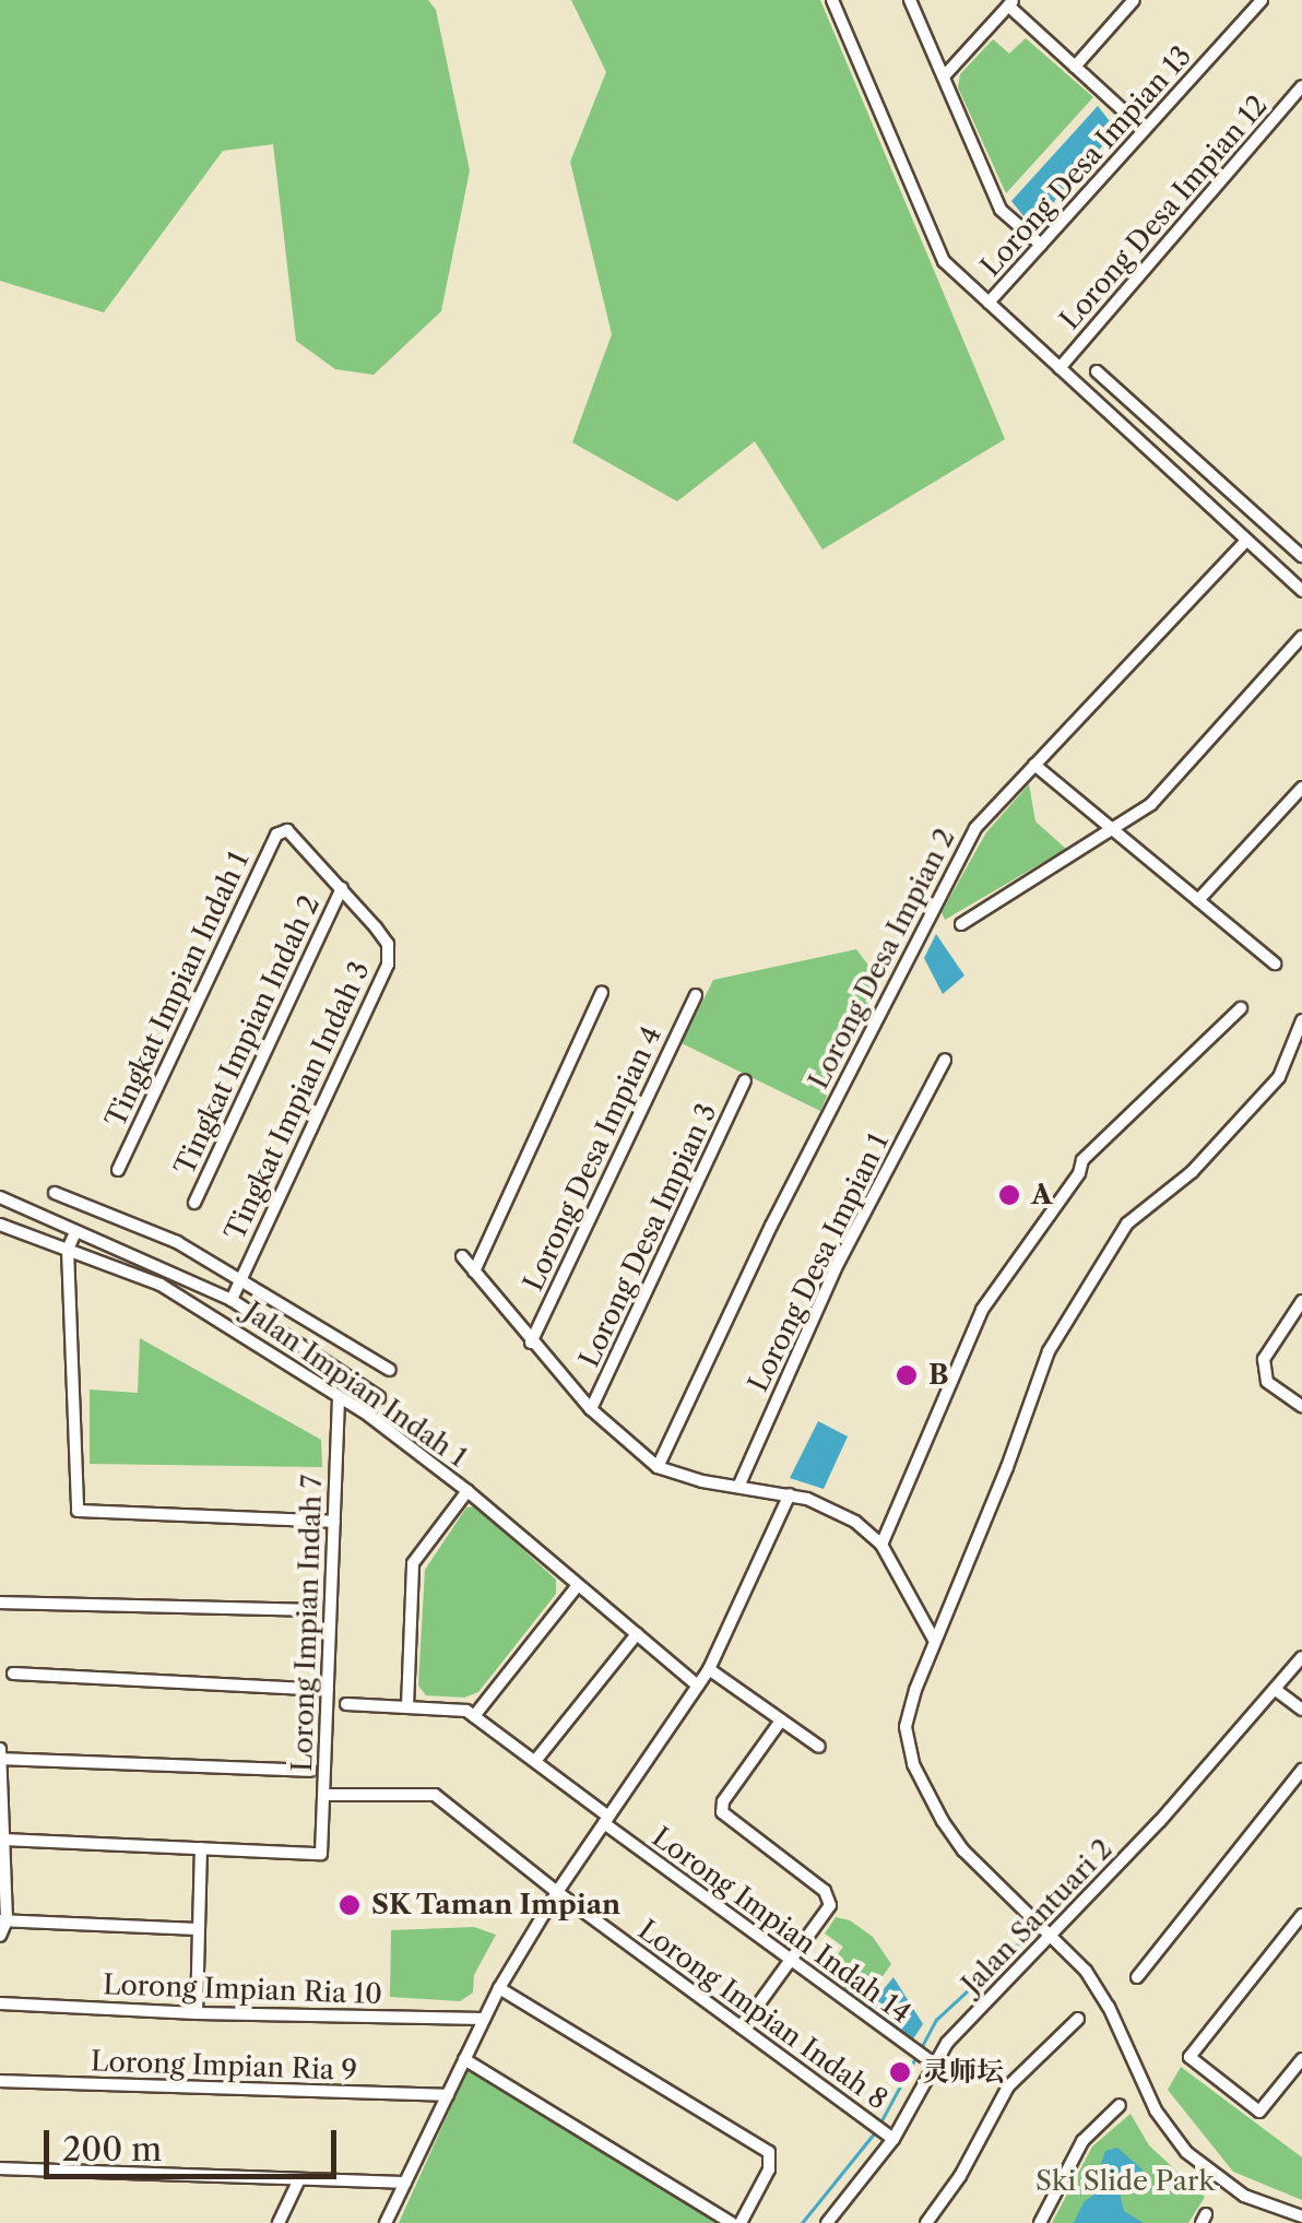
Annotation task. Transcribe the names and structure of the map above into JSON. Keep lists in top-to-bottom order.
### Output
{
  "streets": {
    "street": [
      "Lorong Desa Impian 13",
      "Lorong Desa Impian 12",
      "Lorong Desa Impian 2",
      "Tingkat Impian Indah 1",
      "Tingkat Impian Indah 2",
      "Tingkat Impian Indah 3",
      "Lorong Desa Impian 4",
      "Lorong Desa Impian 3",
      "Lorong Desa Impian 1",
      "Jalan Impian Indah 1",
      "Lorong Impian Indah 7",
      "Jalan Santuari 2",
      "Lorong Impian Indah 14",
      "Lorong Impian Ria 10",
      "Lorong Impian Indah 8",
      "Lorong Impian Ria 9"
    ]
  },
  "crossings": [
    ["Tingkat Impian Indah 1", "Tingkat Impian Indah 3"],
    ["Tingkat Impian Indah 2", "Tingkat Impian Indah 3"],
    ["Tingkat Impian Indah 3", "Jalan Impian Indah 1"],
    ["Jalan Impian Indah 1", "Lorong Impian Indah 7"],
    ["Lorong Impian Indah 7", "Lorong Impian Indah 8"],
    ["Jalan Santuari 2", "Lorong Impian Indah 14"],
    ["Jalan Santuari 2", "Lorong Impian Indah 8"]
  ],
  "parks": ["Ski Slide Park"],
  "places": [
    "A",
    "B",
    "SK Taman Impian",
    "灵师坛"
  ],
  "scale_bar": "200 m"
}
